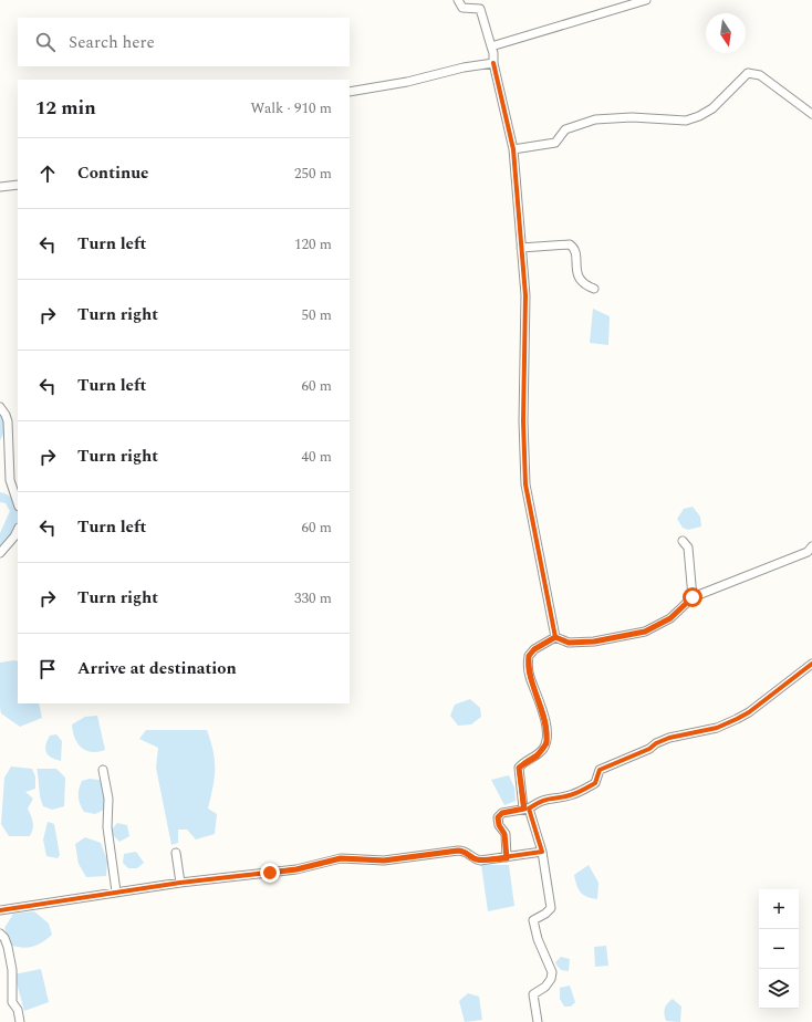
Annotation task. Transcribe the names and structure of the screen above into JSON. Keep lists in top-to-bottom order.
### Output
{
  "north": "bottom",
  "page": {
    "search": "Search here",
    "heading": ["12 min", "Walk · 910 m"],
    "list": [
      ["Continue", "250 m"],
      ["Turn left", "120 m"],
      ["Turn right", "50 m"],
      ["Turn left", "60 m"],
      ["Turn right", "40 m"],
      ["Turn left", "60 m"],
      ["Turn right", "330 m"],
      "Arrive at destination"
    ],
    "map_buttons": ["+", "−"]
  }
}
